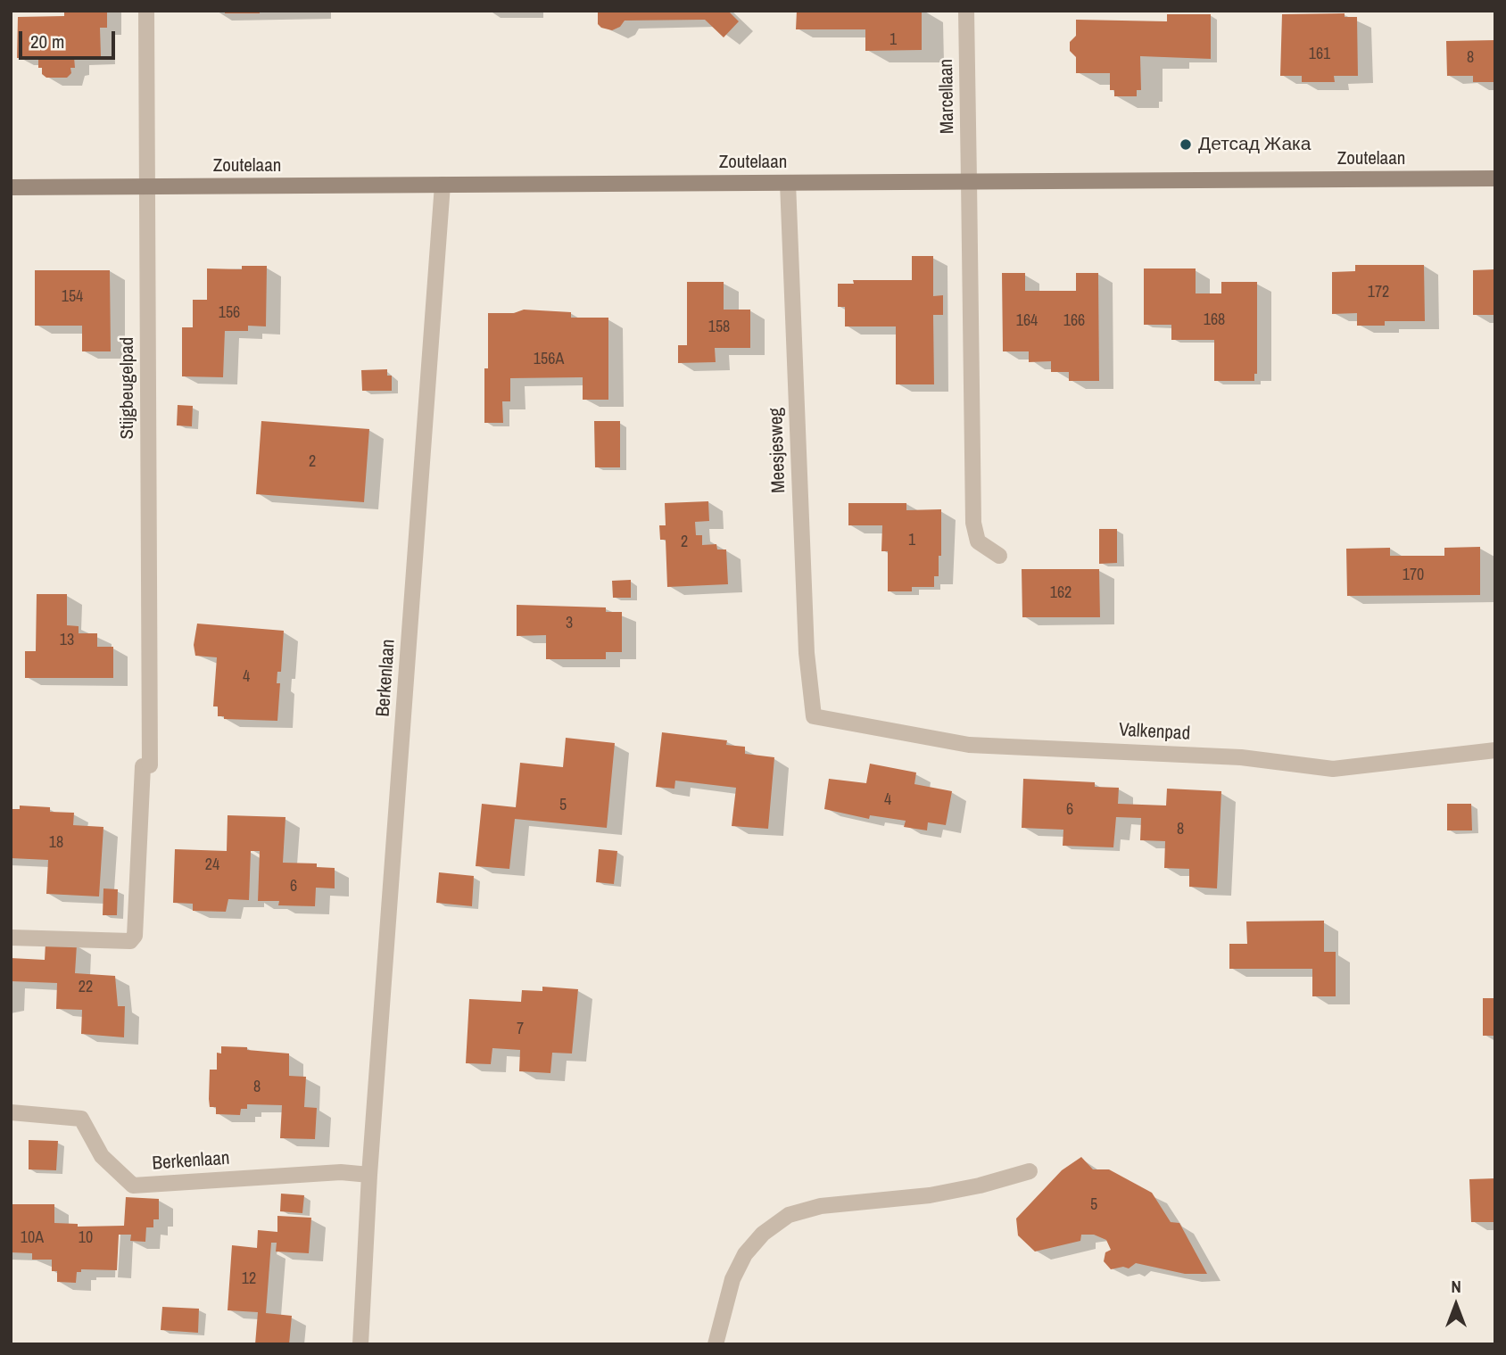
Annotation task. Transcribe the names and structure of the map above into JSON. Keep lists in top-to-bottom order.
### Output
{
  "streets": {
    "street": [
      "Marcellaan",
      "Zoutelaan",
      "Stijgbeugelpad",
      "Meesjesweg",
      "Berkenlaan",
      "Valkenpad"
    ]
  },
  "crossings": [
    ["Marcellaan", "Zoutelaan"],
    ["Zoutelaan", "Stijgbeugelpad"],
    ["Zoutelaan", "Meesjesweg"],
    ["Zoutelaan", "Berkenlaan"],
    ["Meesjesweg", "Valkenpad"]
  ],
  "places": ["Детсад Жака"],
  "house_numbers": [
    "1",
    "161",
    "8",
    "172",
    "154",
    "156",
    "168",
    "164",
    "166",
    "158",
    "156A",
    "2",
    "1",
    "2",
    "170",
    "162",
    "3",
    "13",
    "4",
    "4",
    "5",
    "6",
    "8",
    "18",
    "24",
    "6",
    "22",
    "7",
    "8",
    "5",
    "10A",
    "10",
    "12"
  ],
  "scale_bar": "20 m",
  "north": "top"
}
